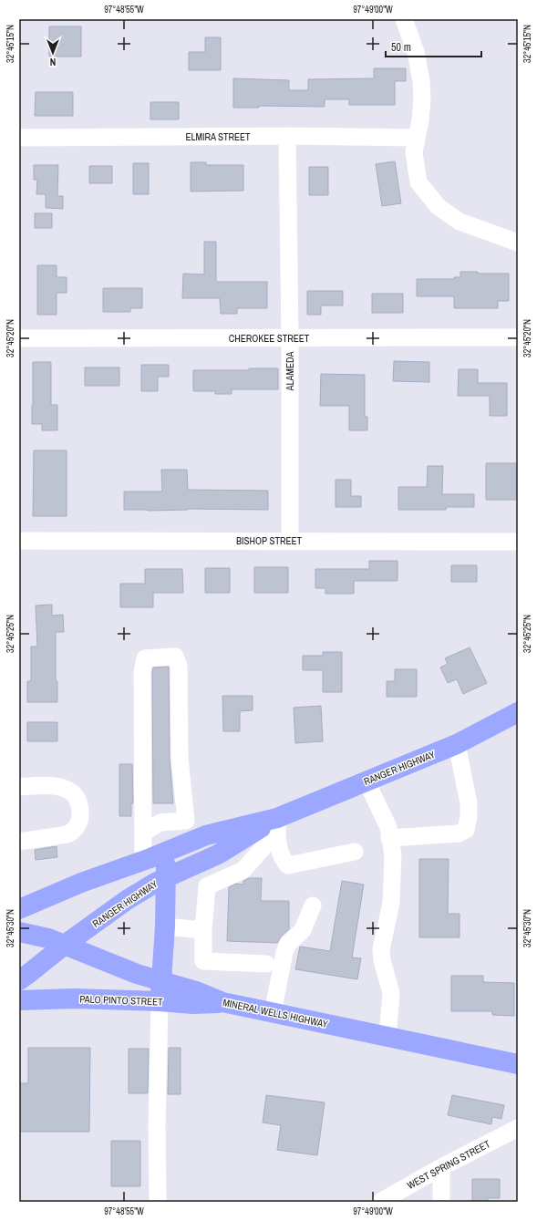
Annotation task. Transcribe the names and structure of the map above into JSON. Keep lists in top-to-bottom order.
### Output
{
  "streets": {
    "main road": ["RANGER HIGHWAY", "PALO PINTO STREET", "MINERAL WELLS HIGHWAY"],
    "street": [
      "ELMIRA STREET",
      "CHEROKEE STREET",
      "ALAMEDA",
      "BISHOP STREET",
      "WEST SPRING STREET"
    ]
  },
  "crossings": [
    ["ELMIRA STREET", "ALAMEDA"],
    ["CHEROKEE STREET", "ALAMEDA"],
    ["ALAMEDA", "BISHOP STREET"],
    ["RANGER HIGHWAY", "MINERAL WELLS HIGHWAY"],
    ["PALO PINTO STREET", "MINERAL WELLS HIGHWAY"]
  ],
  "scale_bar": "50 m",
  "north": "bottom",
  "coordinates": [
    "97°48'55\"W",
    "97°49'00\"W",
    "32°45'15\"N",
    "32°45'20\"N",
    "32°45'25\"N",
    "32°45'30\"N"
  ]
}
